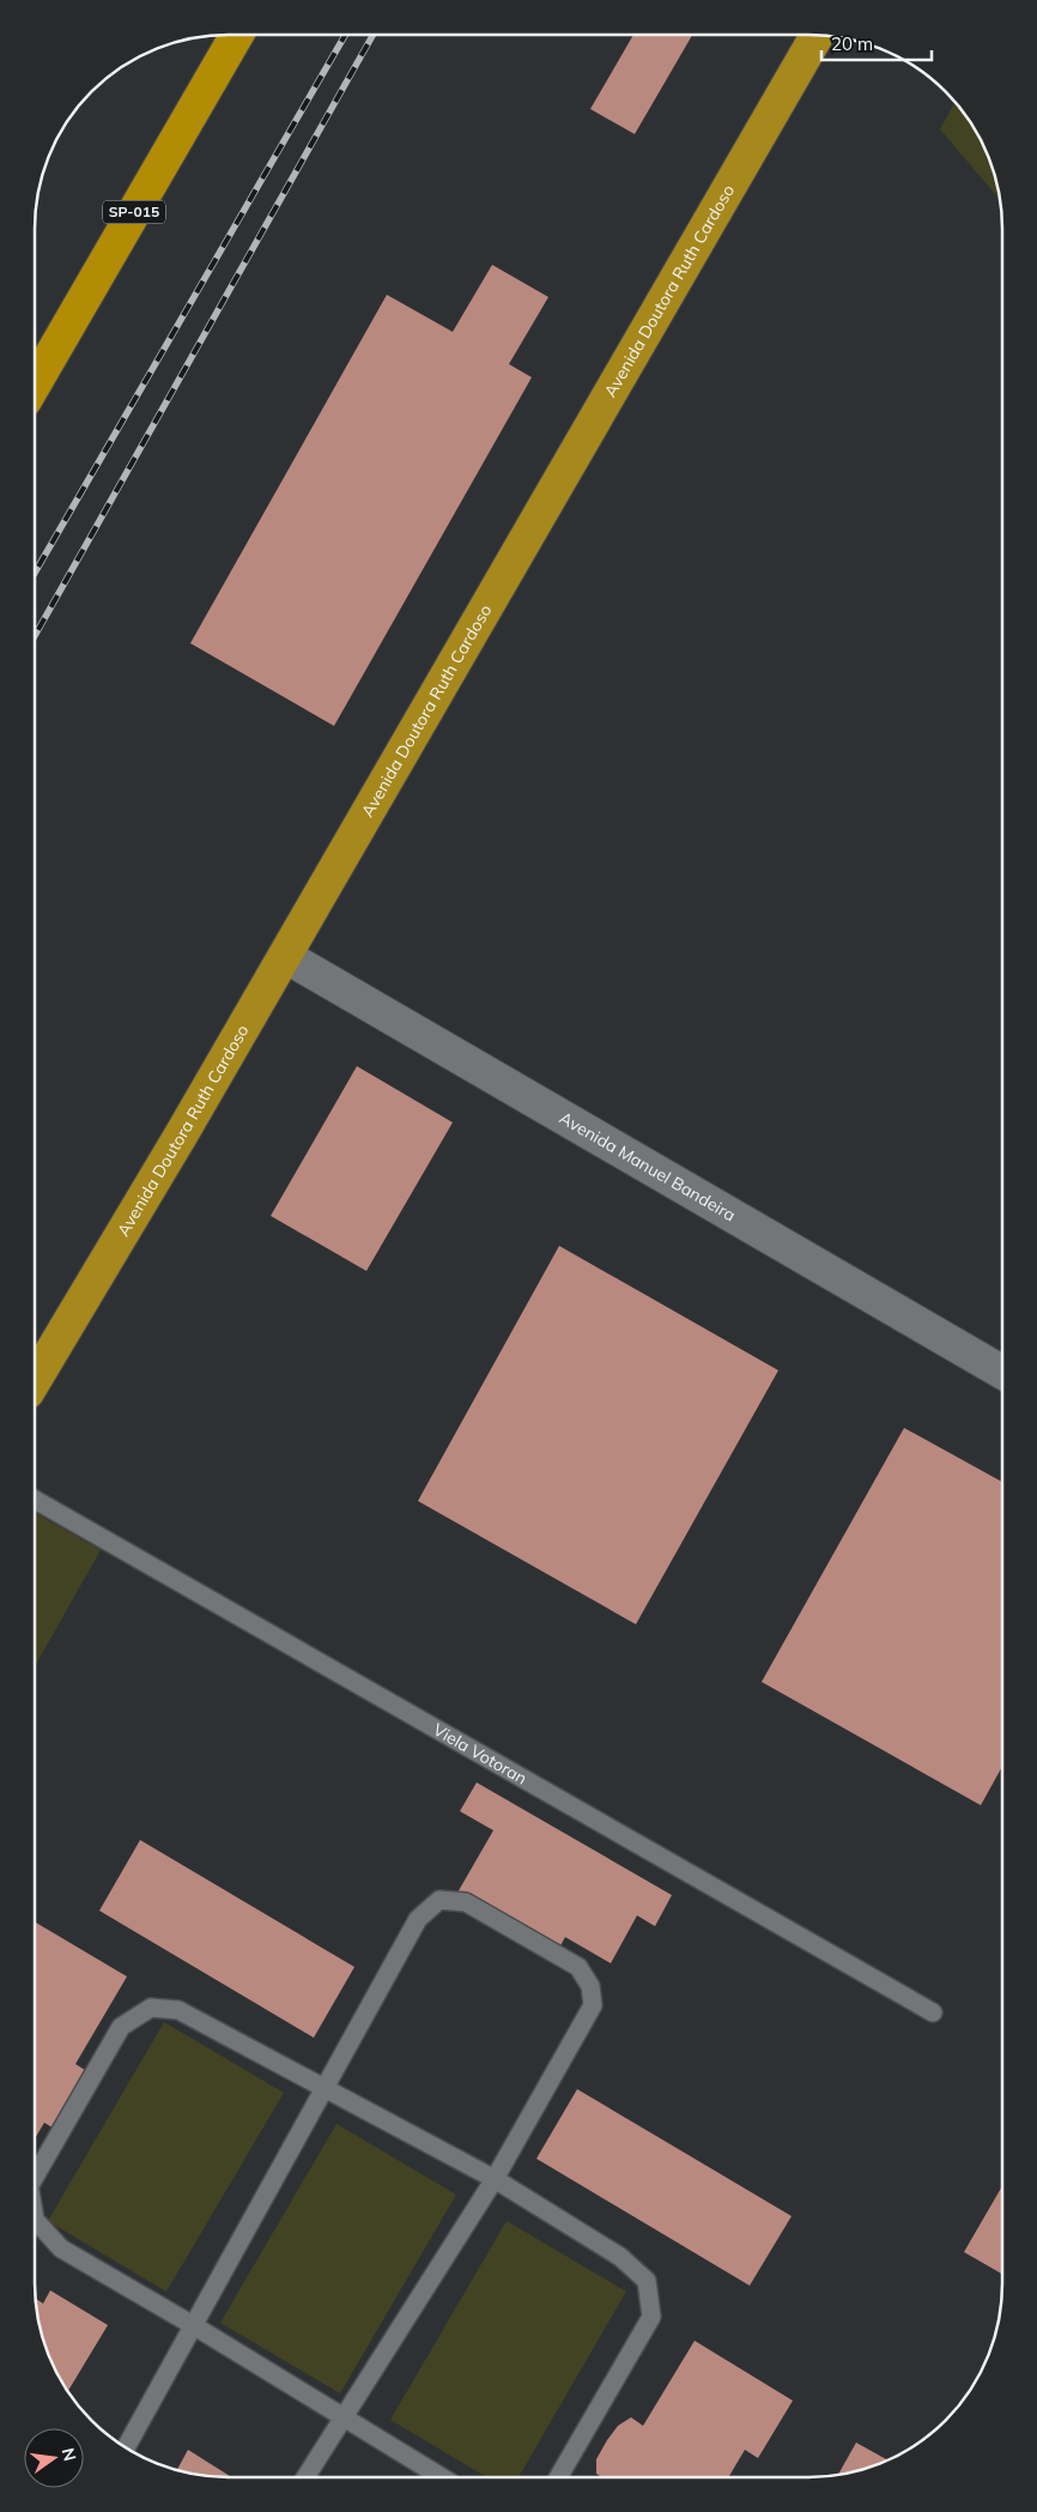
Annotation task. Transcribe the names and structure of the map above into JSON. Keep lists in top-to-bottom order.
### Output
{
  "streets": {
    "highway": ["SP-015", "Avenida Doutora Ruth Cardoso"],
    "street": ["Avenida Manuel Bandeira"],
    "lane": ["Viela Votoran"]
  },
  "crossings": [
    ["Avenida Doutora Ruth Cardoso", "Avenida Manuel Bandeira"]
  ],
  "scale_bar": "20 m",
  "north": "right"
}
